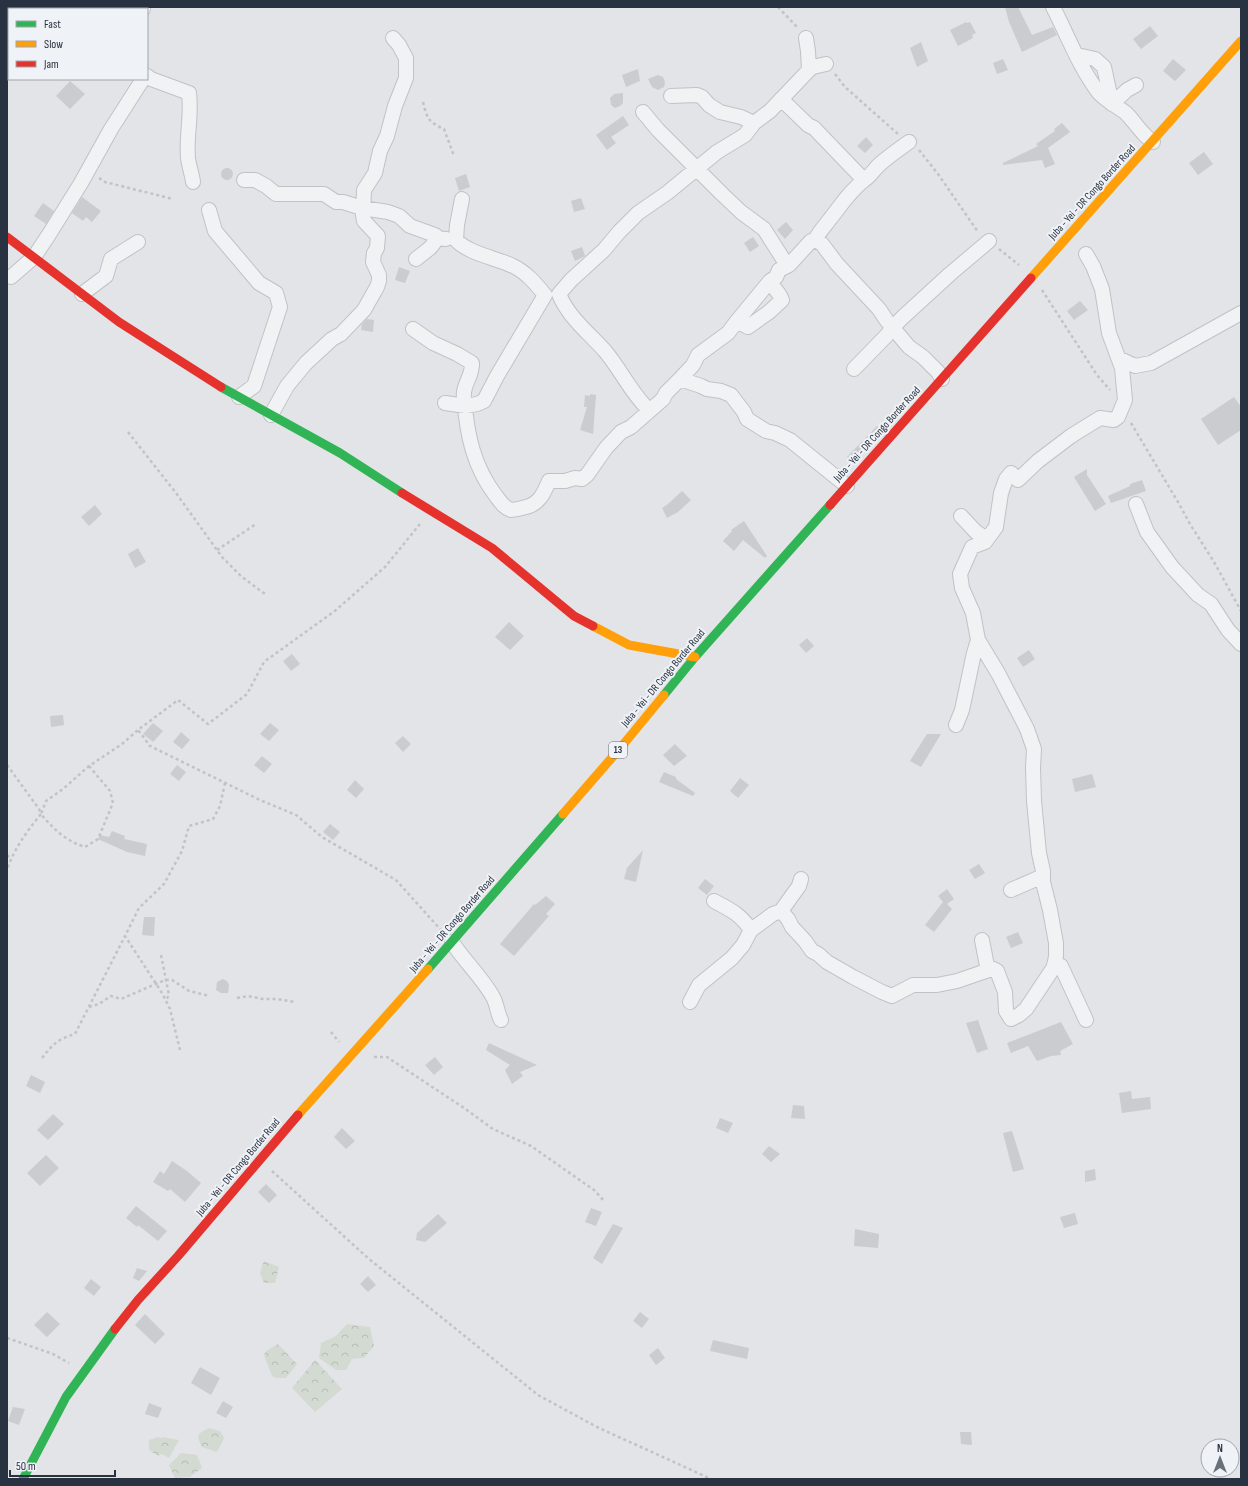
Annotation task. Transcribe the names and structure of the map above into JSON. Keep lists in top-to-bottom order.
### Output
{
  "streets": {
    "main road": ["Juba - Yei - DR Congo Border Road", "13"]
  },
  "legend": ["Fast", "Slow", "Jam"],
  "scale_bar": "50 m",
  "north": "top"
}
